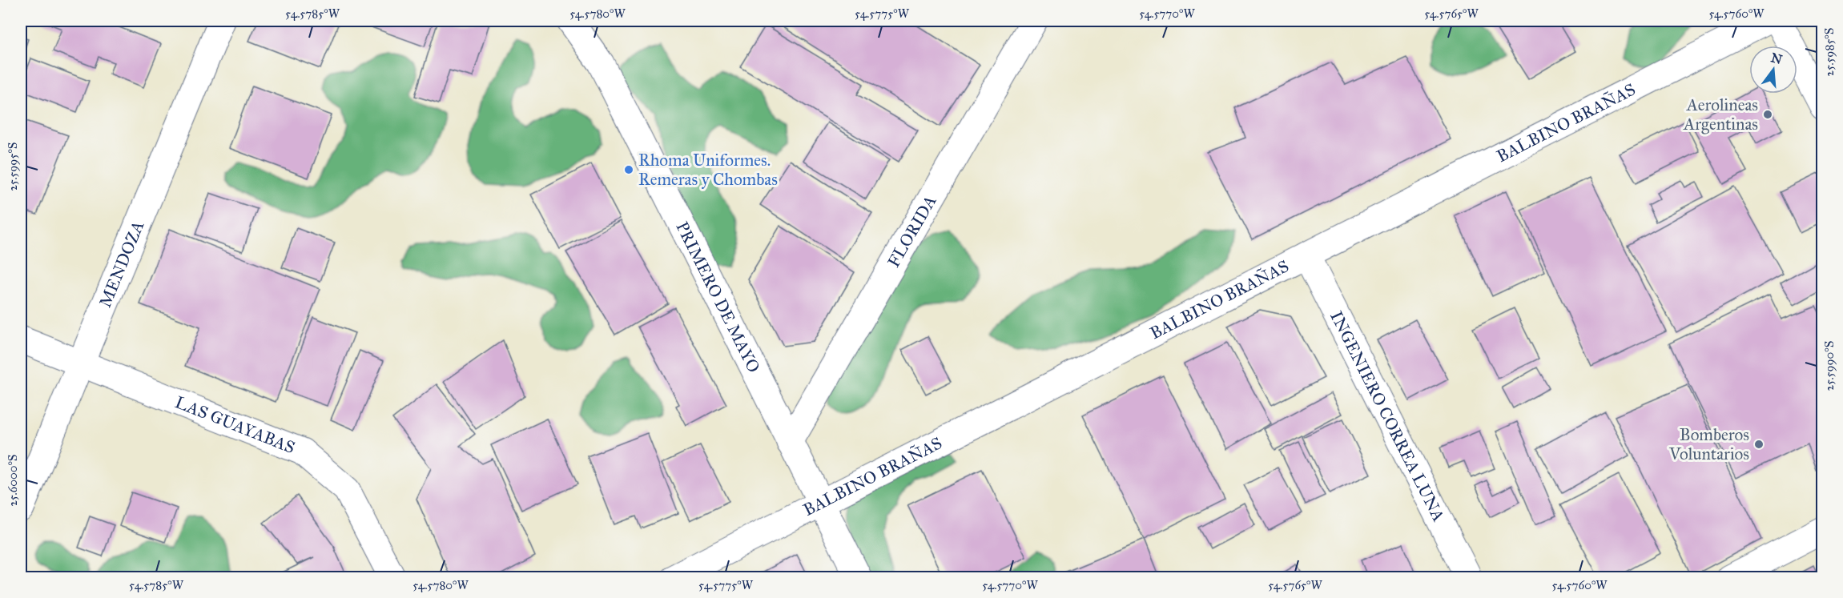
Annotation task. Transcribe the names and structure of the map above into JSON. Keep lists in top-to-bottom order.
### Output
{
  "streets": {
    "street": [
      "BALBINO BRAÑAS",
      "FLORIDA",
      "MENDOZA",
      "PRIMERO DE MAYO",
      "INGENIERO CORREA LUNA",
      "LAS GUAYABAS"
    ]
  },
  "crossings": [
    ["BALBINO BRAÑAS", "PRIMERO DE MAYO"],
    ["BALBINO BRAÑAS", "INGENIERO CORREA LUNA"],
    ["FLORIDA", "PRIMERO DE MAYO"],
    ["MENDOZA", "LAS GUAYABAS"]
  ],
  "places": ["Aerolineas Argentinas", "Rhoma Uniformes. Remeras y Chombas", "Bomberos Voluntarios"],
  "north": "top",
  "coordinates": [
    "54.5785°W",
    "54.5780°W",
    "54.5775°W",
    "54.5770°W",
    "54.5765°W",
    "54.5760°W",
    "25.5985°S",
    "25.5995°S",
    "25.5990°S",
    "25.6000°S"
  ]
}
